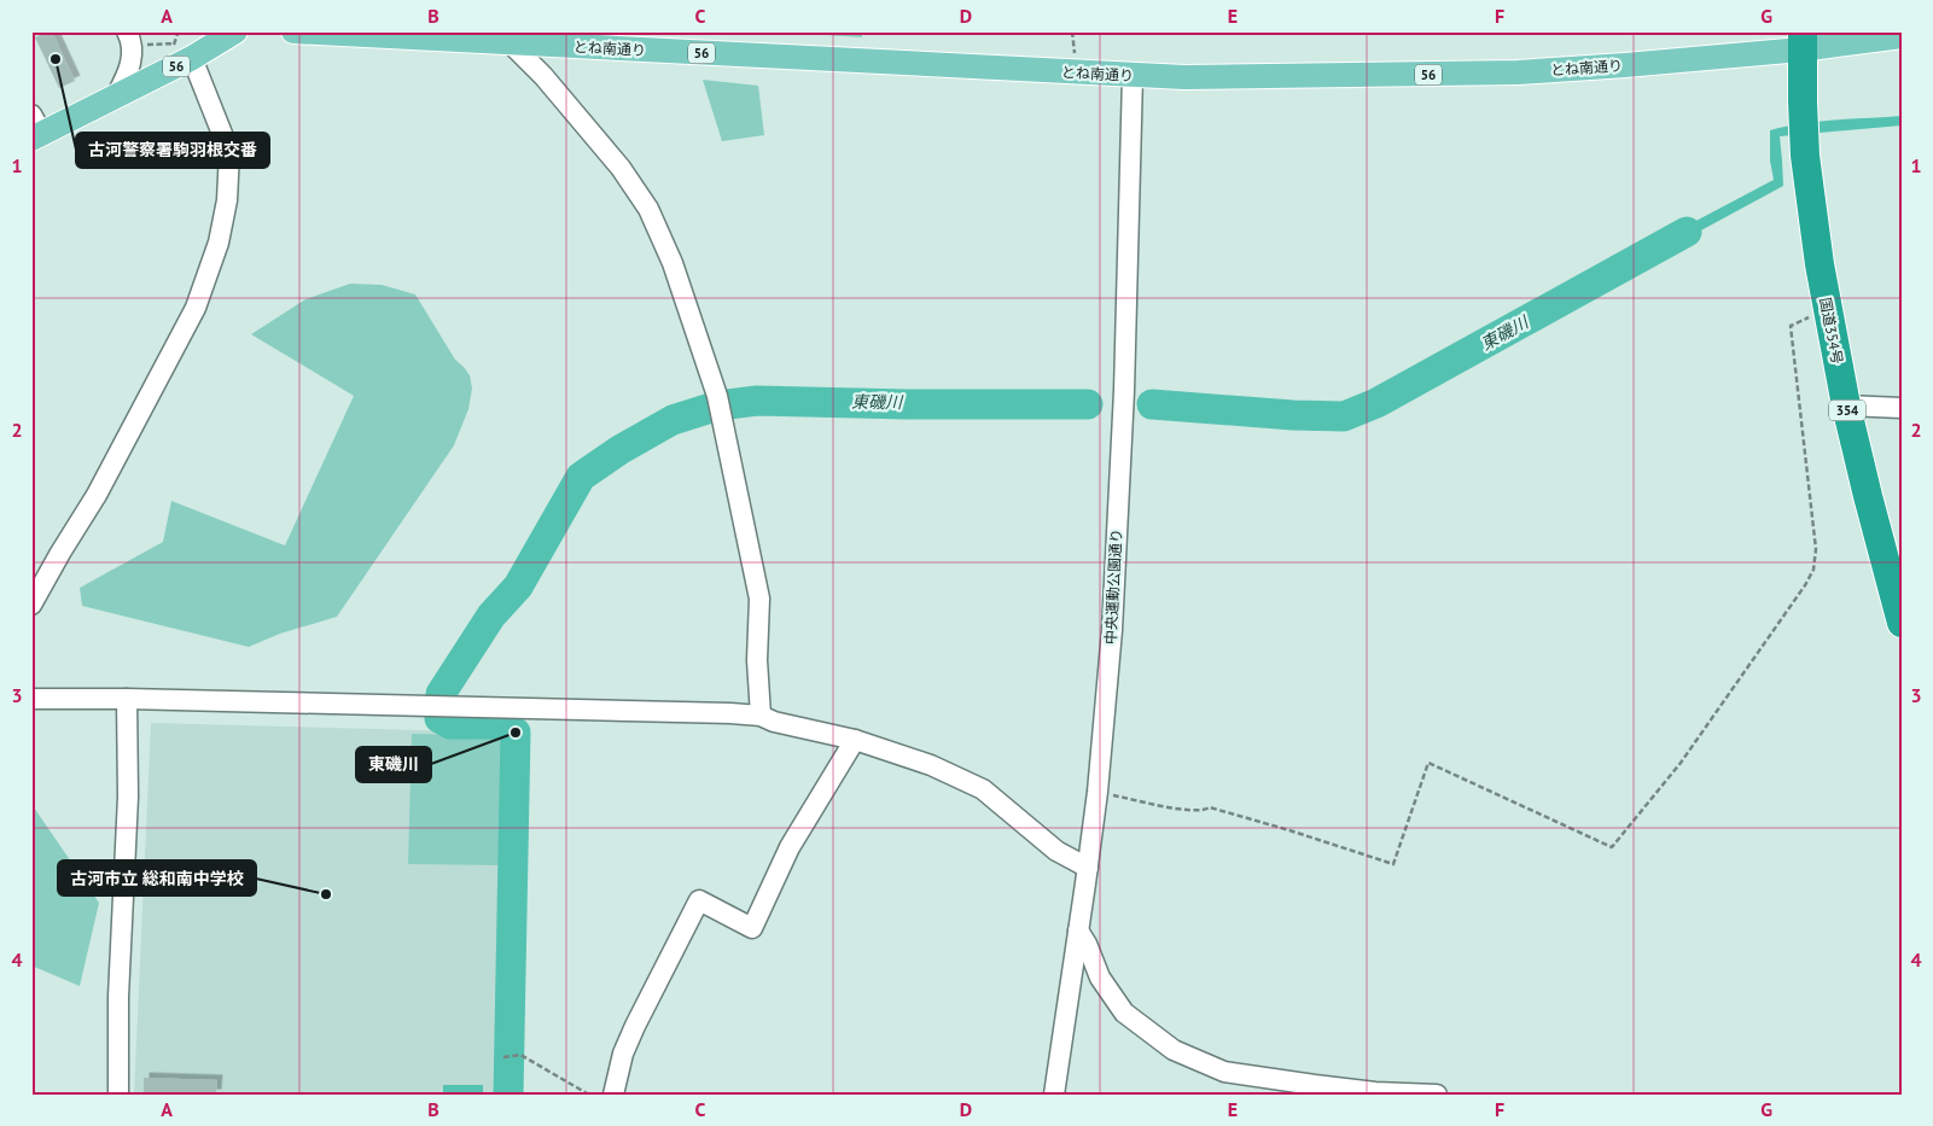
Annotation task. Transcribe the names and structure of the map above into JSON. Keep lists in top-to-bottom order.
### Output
{
  "streets": {
    "highway": ["国道354号", "354"],
    "main road": ["とね南通り", "56"],
    "street": ["中央運動公園通り"]
  },
  "crossings": [
    ["とね南通り", "国道354号"],
    ["とね南通り", "中央運動公園通り"]
  ],
  "water": ["東磯川"],
  "places": ["古河警察署駒羽根交番", "東磯川", "古河市立 総和南中学校"],
  "grid": {
    "columns": [
      "A",
      "B",
      "C",
      "D",
      "E",
      "F",
      "G"
    ],
    "rows": [
      "1",
      "2",
      "3",
      "4"
    ]
  }
}
